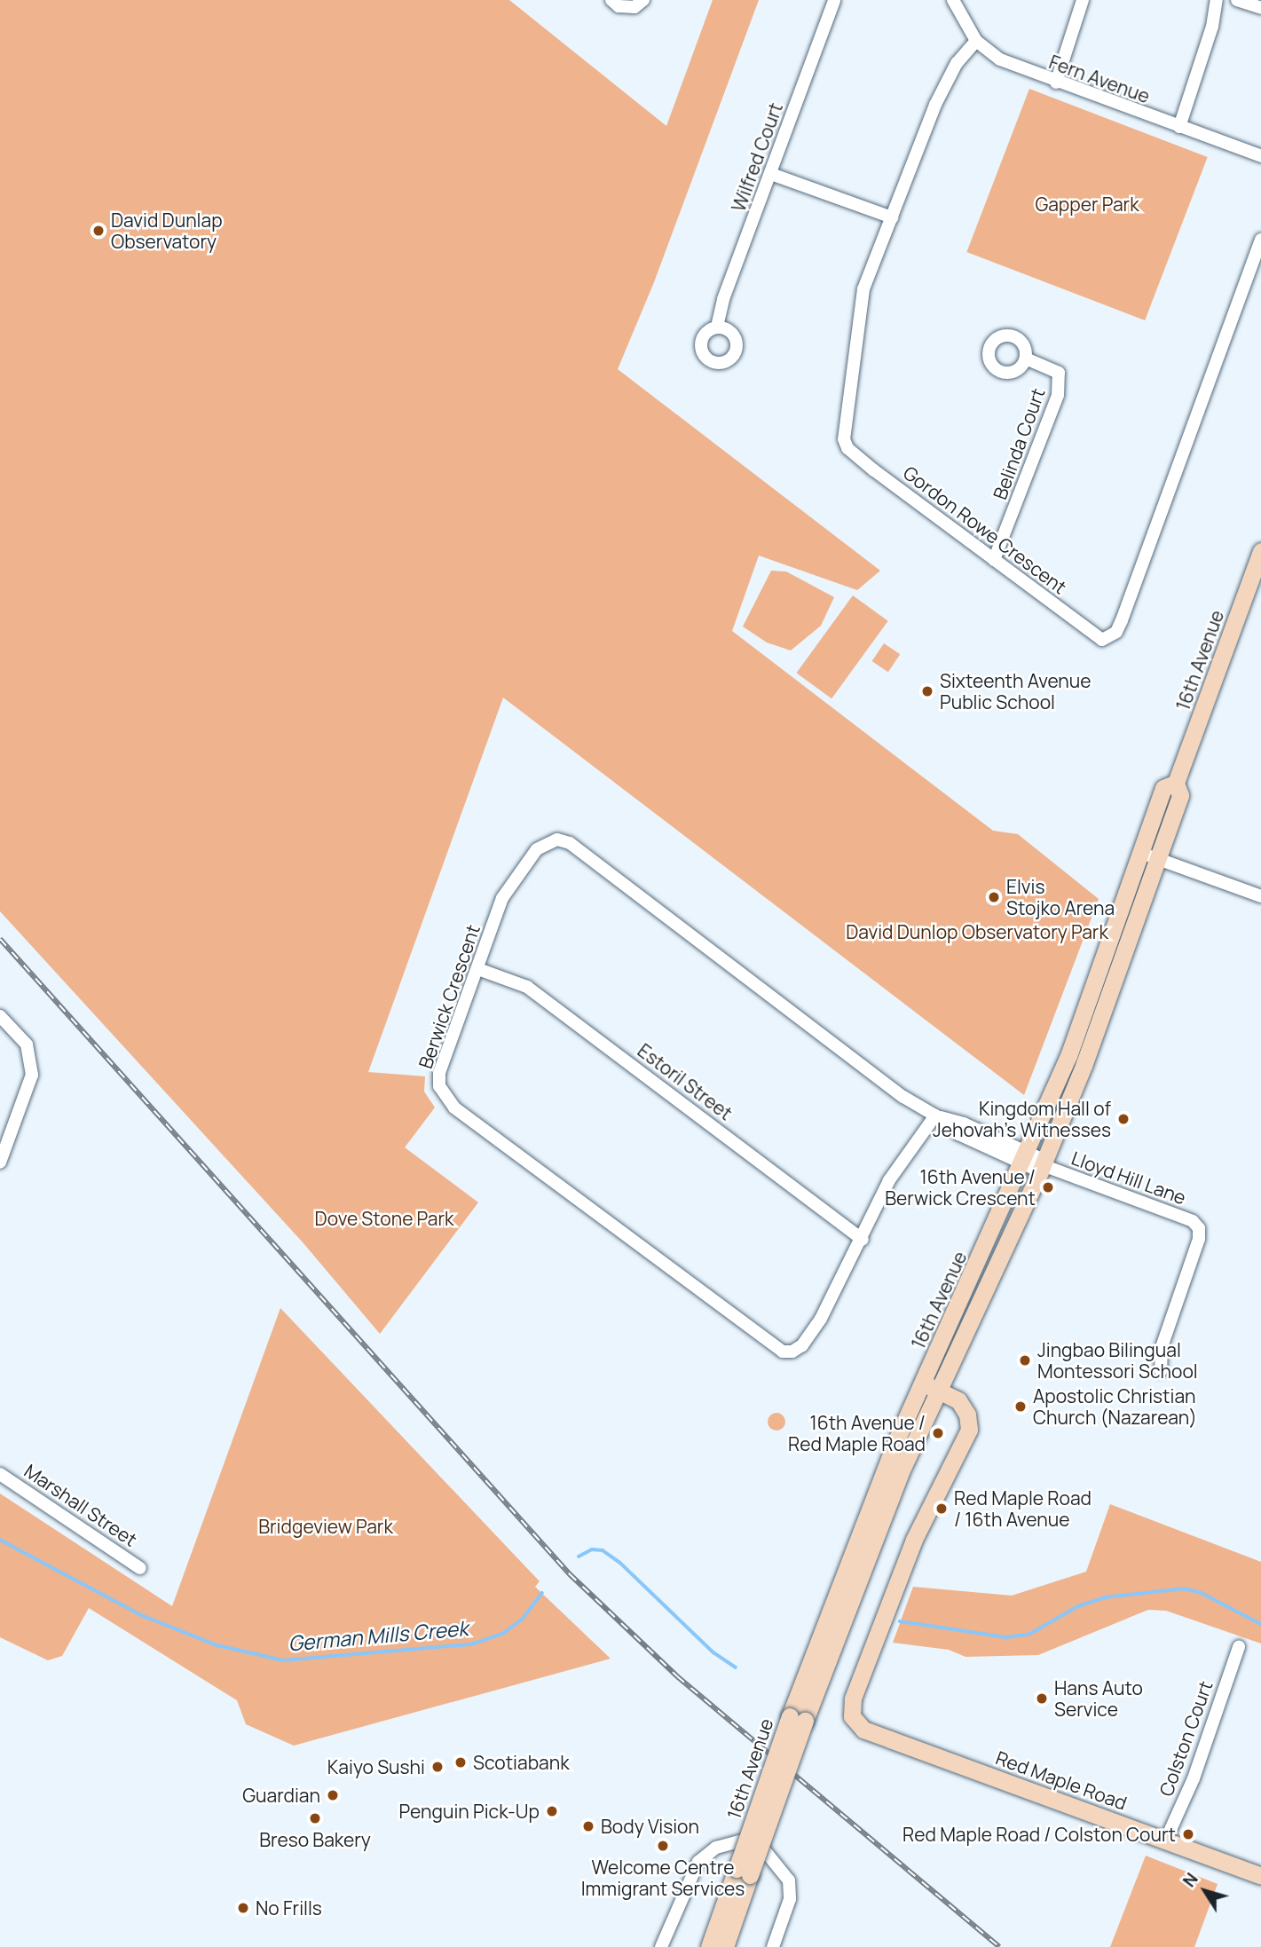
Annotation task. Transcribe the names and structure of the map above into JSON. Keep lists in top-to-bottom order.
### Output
{
  "streets": {
    "main road": ["16th Avenue", "Red Maple Road"],
    "street": [
      "Fern Avenue",
      "Wilfred Court",
      "Belinda Court",
      "Gordon Rowe Crescent",
      "Berwick Crescent",
      "Estoril Street",
      "Lloyd Hill Lane",
      "Marshall Street",
      "Colston Court"
    ]
  },
  "crossings": [
    ["Fern Avenue", "Gordon Rowe Crescent"],
    ["Belinda Court", "Gordon Rowe Crescent"],
    ["16th Avenue", "Berwick Crescent"],
    ["16th Avenue", "Lloyd Hill Lane"],
    ["16th Avenue", "Red Maple Road"],
    ["Berwick Crescent", "Estoril Street"],
    ["Berwick Crescent", "Lloyd Hill Lane"],
    ["Colston Court", "Red Maple Road"]
  ],
  "water": ["German Mills Creek"],
  "parks": [
    "Gapper Park",
    "David Dunlop Observatory Park",
    "Dove Stone Park",
    "Bridgeview Park"
  ],
  "places": [
    "David Dunlap Observatory",
    "Sixteenth Avenue Public School",
    "Elvis Stojko Arena",
    "Kingdom Hall of Jehovah's Witnesses",
    "16th Avenue / Berwick Crescent",
    "Jingbao Bilingual Montessori School",
    "Apostolic Christian Church (Nazarean)",
    "16th Avenue / Red Maple Road",
    "Red Maple Road / 16th Avenue",
    "Hans Auto Service",
    "Scotiabank",
    "Kaiyo Sushi",
    "Guardian",
    "Penguin Pick-Up",
    "Breso Bakery",
    "Body Vision",
    "Red Maple Road / Colston Court",
    "Welcome Centre Immigrant Services",
    "No Frills"
  ],
  "north": "top left"
}
